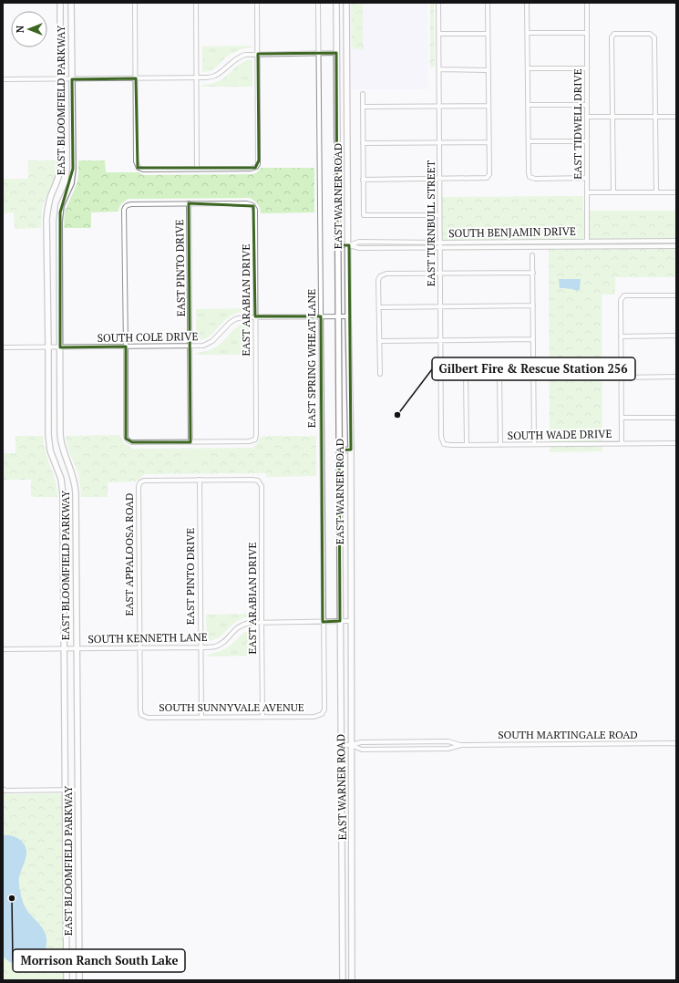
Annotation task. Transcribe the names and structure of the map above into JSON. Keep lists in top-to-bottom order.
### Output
{
  "streets": {
    "main road": ["EAST BLOOMFIELD PARKWAY", "EAST WARNER ROAD"],
    "street": [
      "EAST TIDWELL DRIVE",
      "EAST TURNBULL STREET",
      "SOUTH BENJAMIN DRIVE",
      "EAST PINTO DRIVE",
      "EAST ARABIAN DRIVE",
      "SOUTH COLE DRIVE",
      "EAST SPRING WHEAT LANE",
      "SOUTH WADE DRIVE",
      "EAST APPALOOSA ROAD",
      "SOUTH KENNETH LANE",
      "SOUTH SUNNYVALE AVENUE",
      "SOUTH MARTINGALE ROAD"
    ]
  },
  "crossings": [
    ["EAST BLOOMFIELD PARKWAY", "SOUTH COLE DRIVE"],
    ["EAST BLOOMFIELD PARKWAY", "SOUTH KENNETH LANE"],
    ["EAST TIDWELL DRIVE", "SOUTH BENJAMIN DRIVE"],
    ["EAST WARNER ROAD", "SOUTH BENJAMIN DRIVE"],
    ["EAST WARNER ROAD", "SOUTH COLE DRIVE"],
    ["EAST WARNER ROAD", "SOUTH KENNETH LANE"],
    ["EAST WARNER ROAD", "SOUTH MARTINGALE ROAD"],
    ["EAST TURNBULL STREET", "SOUTH BENJAMIN DRIVE"],
    ["EAST TURNBULL STREET", "SOUTH WADE DRIVE"],
    ["EAST PINTO DRIVE", "EAST ARABIAN DRIVE"],
    ["EAST PINTO DRIVE", "SOUTH COLE DRIVE"],
    ["EAST PINTO DRIVE", "EAST APPALOOSA ROAD"],
    ["EAST PINTO DRIVE", "SOUTH KENNETH LANE"],
    ["EAST PINTO DRIVE", "SOUTH SUNNYVALE AVENUE"],
    ["EAST ARABIAN DRIVE", "SOUTH COLE DRIVE"],
    ["EAST ARABIAN DRIVE", "EAST APPALOOSA ROAD"],
    ["EAST ARABIAN DRIVE", "SOUTH KENNETH LANE"],
    ["EAST ARABIAN DRIVE", "SOUTH SUNNYVALE AVENUE"],
    ["SOUTH COLE DRIVE", "EAST SPRING WHEAT LANE"],
    ["EAST SPRING WHEAT LANE", "SOUTH KENNETH LANE"],
    ["EAST SPRING WHEAT LANE", "SOUTH SUNNYVALE AVENUE"],
    ["EAST APPALOOSA ROAD", "SOUTH KENNETH LANE"],
    ["EAST APPALOOSA ROAD", "SOUTH SUNNYVALE AVENUE"]
  ],
  "places": ["Gilbert Fire & Rescue Station 256", "Morrison Ranch South Lake"],
  "north": "left"
}
